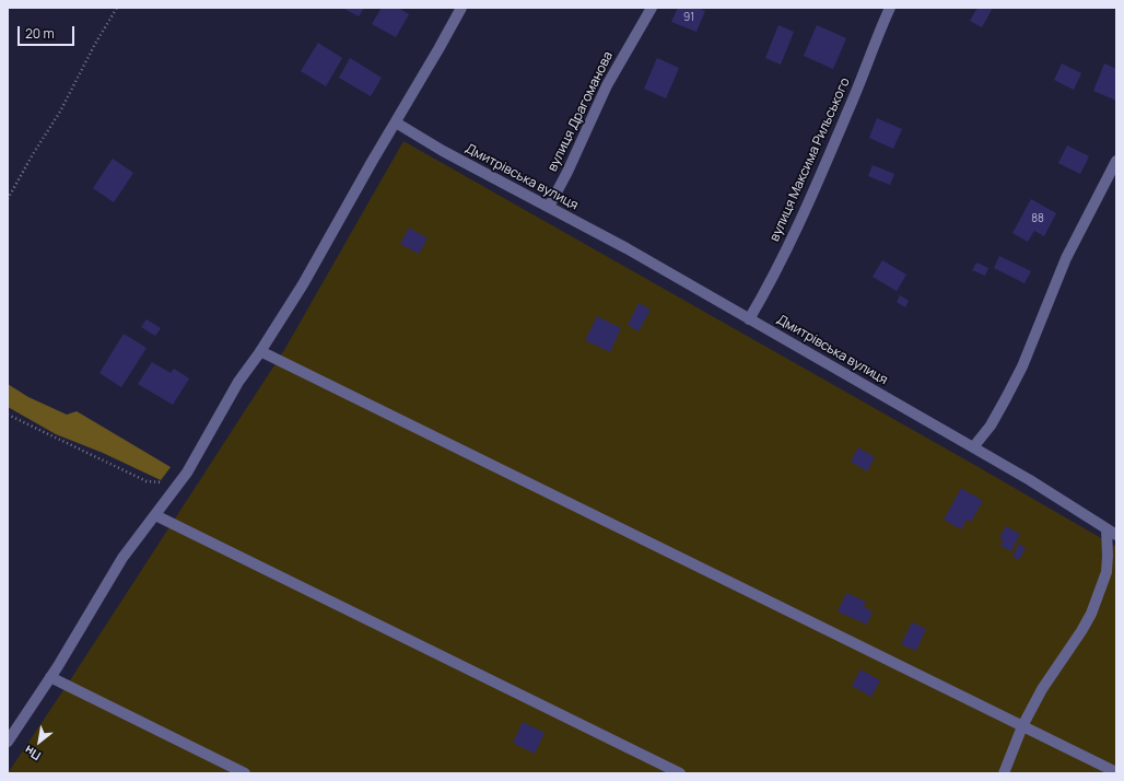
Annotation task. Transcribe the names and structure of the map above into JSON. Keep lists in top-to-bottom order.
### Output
{
  "streets": {
    "street": ["вулиця Драгоманова", "вулиця Максима Рильського", "Дмитрівська вулиця"]
  },
  "crossings": [
    ["вулиця Драгоманова", "Дмитрівська вулиця"],
    ["вулиця Максима Рильського", "Дмитрівська вулиця"]
  ],
  "house_numbers": ["91", "88"],
  "scale_bar": "20 m",
  "north": "bottom left"
}
